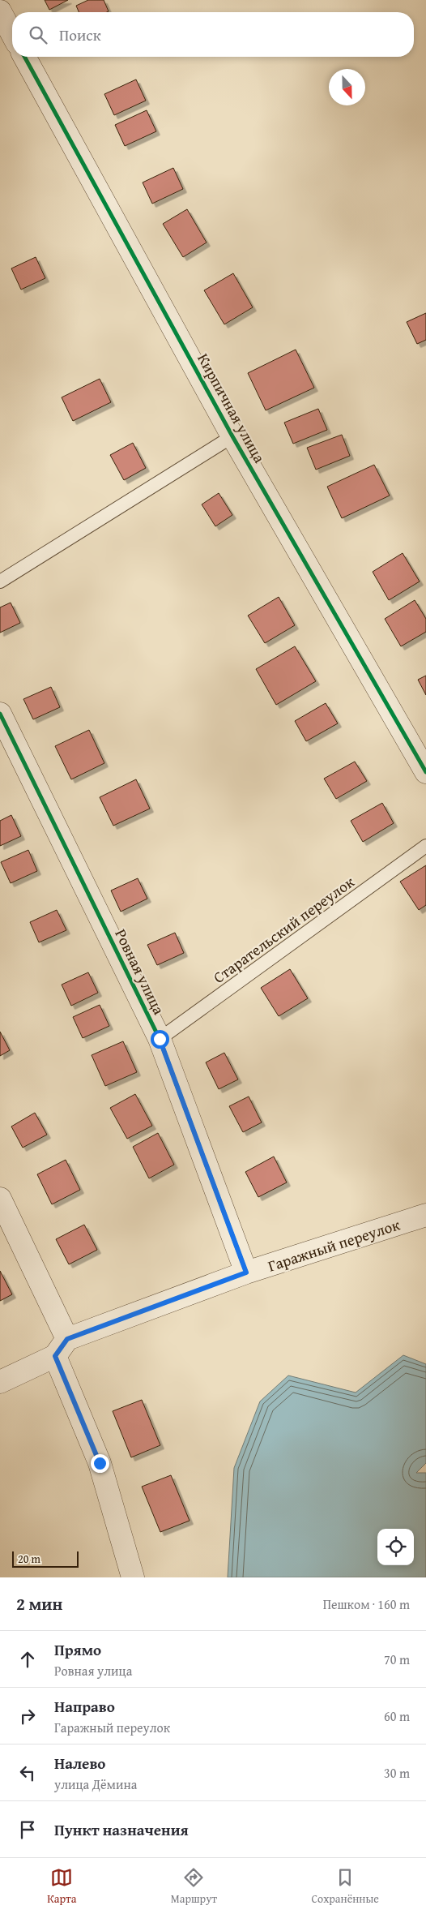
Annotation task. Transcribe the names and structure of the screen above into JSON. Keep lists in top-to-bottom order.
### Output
{
  "streets": {
    "street": ["Кирпичная улица", "Ровная улица", "Гаражный переулок"],
    "lane": ["Старательский переулок"]
  },
  "crossings": [
    ["Старательский переулок", "Ровная улица"],
    ["Ровная улица", "Гаражный переулок"]
  ],
  "scale_bar": "20 m",
  "north": "bottom",
  "page": {
    "search": "Поиск",
    "scale": "20 m",
    "heading": ["2 мин", "Пешком · 160 m"],
    "list": [
      ["Прямо", "Ровная улица", "70 m"],
      ["Направо", "Гаражный переулок", "60 m"],
      ["Налево", "улица Дёмина", "30 m"],
      "Пункт назначения"
    ],
    "nav": ["Карта", "Маршрут", "Сохранённые"]
  }
}
